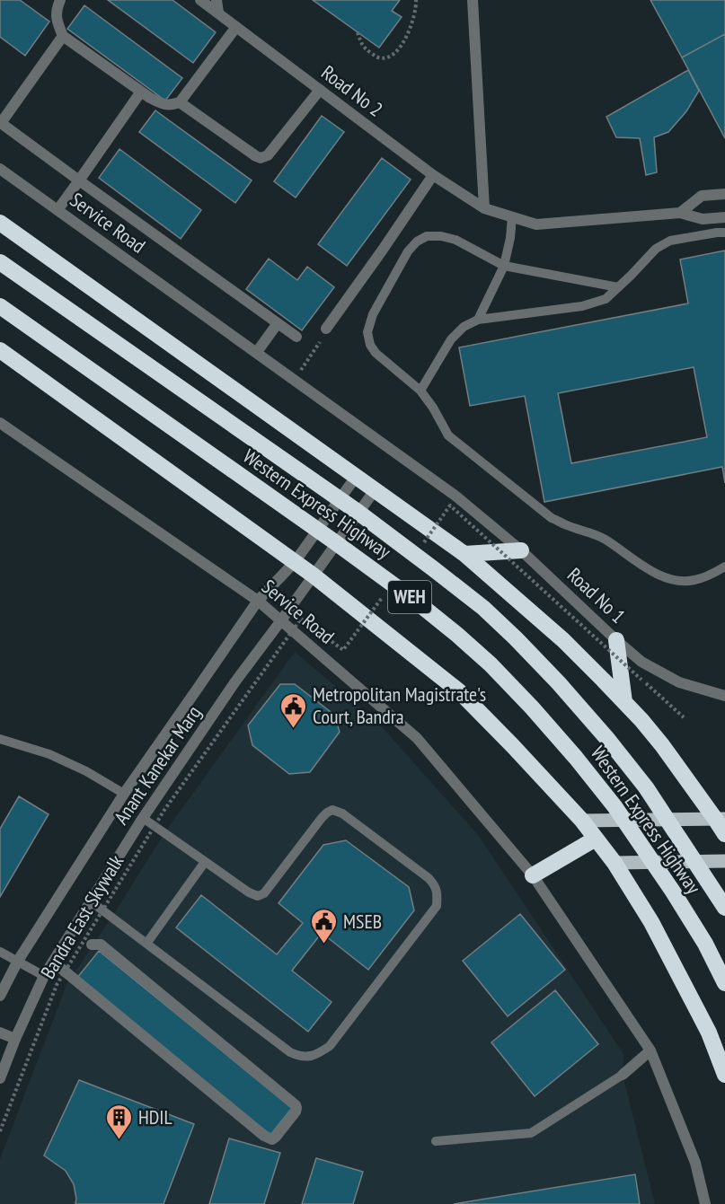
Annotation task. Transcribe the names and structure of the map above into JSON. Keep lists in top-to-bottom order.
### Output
{
  "streets": {
    "highway": ["Western Express Highway", "WEH"],
    "street": [
      "Road No 2",
      "Service Road",
      "Road No 1",
      "Anant Kanekar Marg"
    ],
    "path": ["Bandra East Skywalk"]
  },
  "crossings": [
    ["Service Road", "Road No 1"],
    ["Service Road", "Anant Kanekar Marg"]
  ],
  "places": {
    "public building": ["Metropolitan Magistrate's Court, Bandra", "MSEB"],
    "building": ["HDIL"]
  }
}
